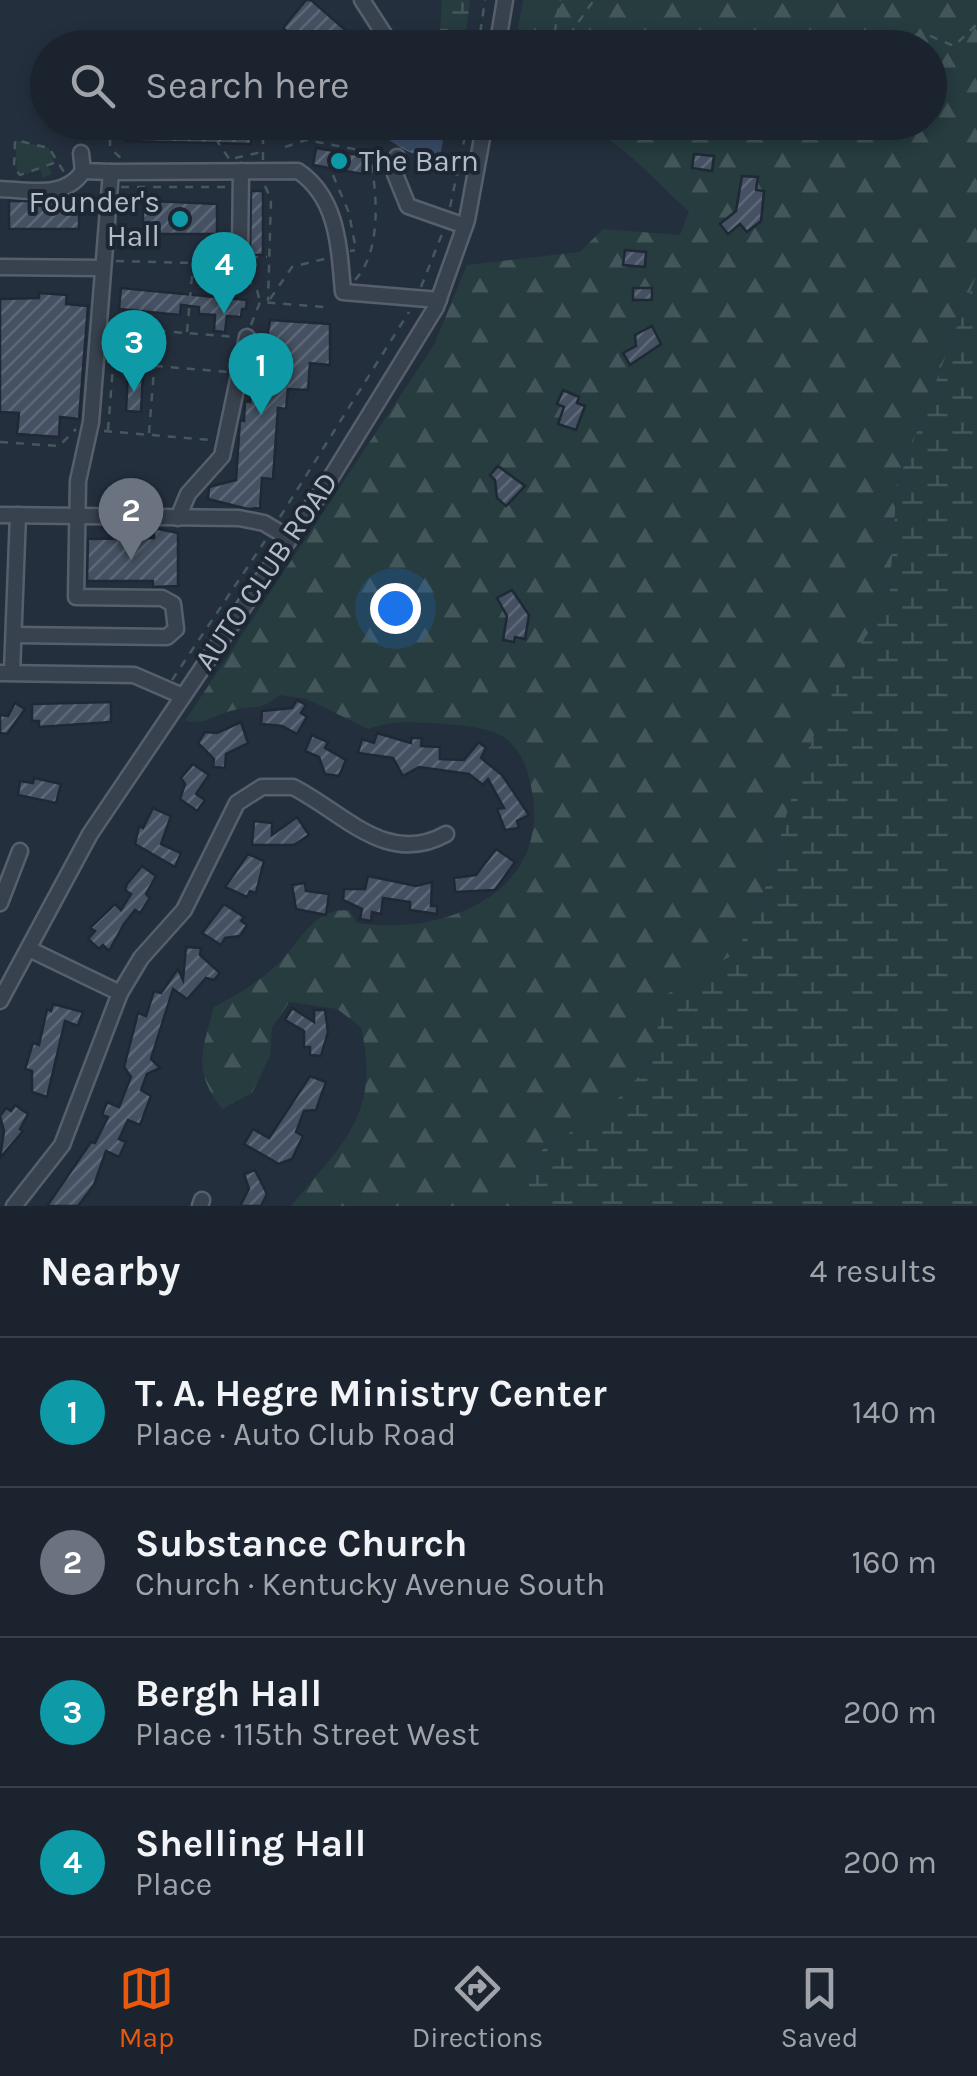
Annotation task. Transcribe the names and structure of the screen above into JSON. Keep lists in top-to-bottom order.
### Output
{
  "streets": {
    "street": ["AUTO CLUB ROAD"]
  },
  "places": ["The Barn", "Founder's Hall"],
  "page": {
    "search": "Search here",
    "pins": [
      "4",
      "3",
      "1",
      "2"
    ],
    "heading": ["Nearby", "4 results"],
    "list": [
      {
        "mark": "1",
        "name": "T. A. Hegre Ministry Center",
        "note": "Place · Auto Club Road",
        "value": "140 m"
      },
      {
        "mark": "2",
        "name": "Substance Church",
        "note": "Church · Kentucky Avenue South",
        "value": "160 m"
      },
      {
        "mark": "3",
        "name": "Bergh Hall",
        "note": "Place · 115th Street West",
        "value": "200 m"
      },
      {
        "mark": "4",
        "name": "Shelling Hall",
        "note": "Place",
        "value": "200 m"
      }
    ],
    "nav": ["Map", "Directions", "Saved"]
  }
}
